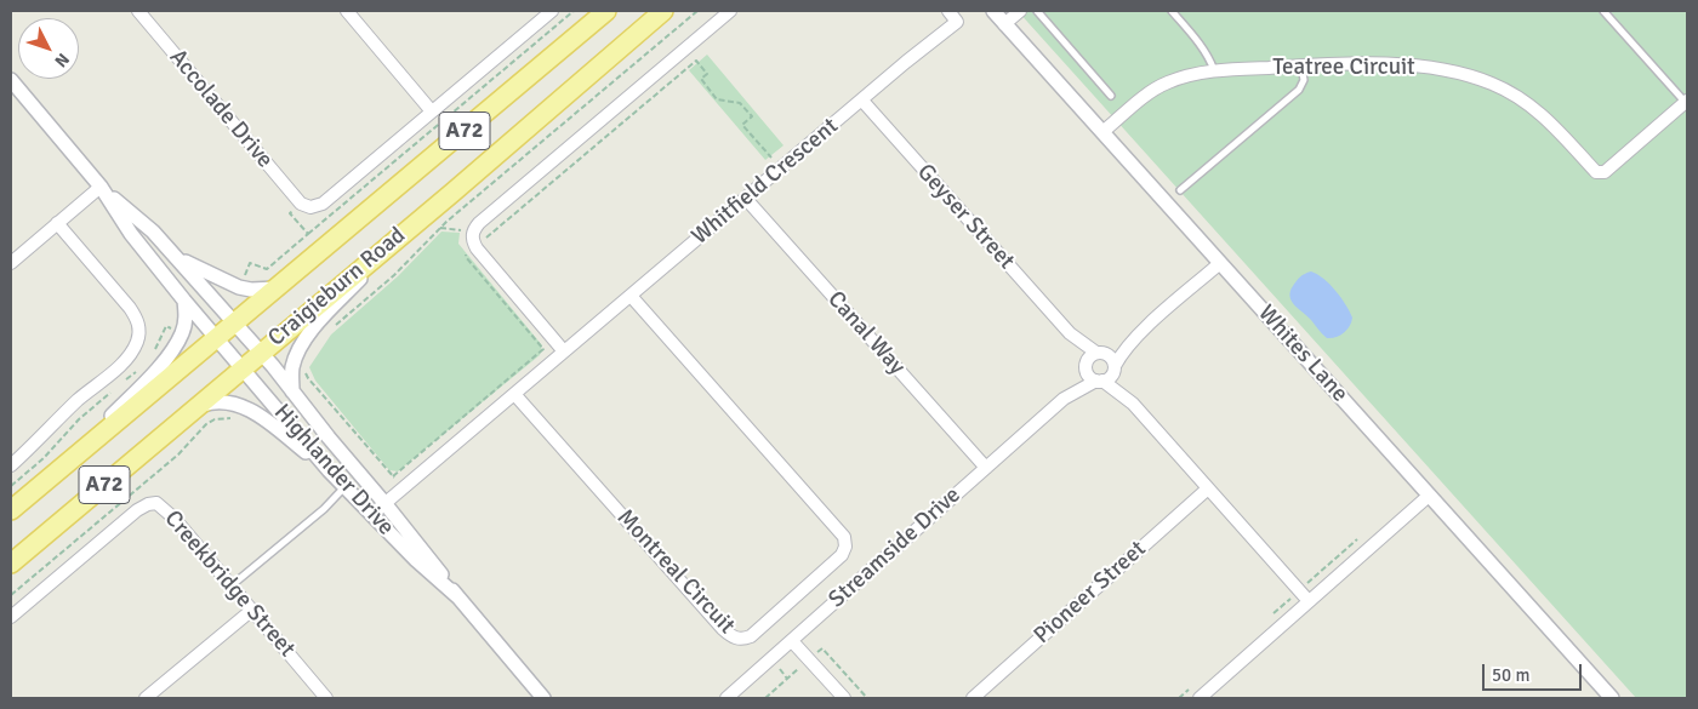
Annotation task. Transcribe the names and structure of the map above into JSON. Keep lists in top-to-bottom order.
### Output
{
  "streets": {
    "main road": ["A72", "Craigieburn Road"],
    "street": [
      "Teatree Circuit",
      "Accolade Drive",
      "Whitfield Crescent",
      "Geyser Street",
      "Canal Way",
      "Whites Lane",
      "Highlander Drive",
      "Streamside Drive",
      "Montreal Circuit",
      "Creekbridge Street",
      "Pioneer Street"
    ]
  },
  "crossings": [
    ["Teatree Circuit", "Whites Lane"],
    ["Whitfield Crescent", "Geyser Street"],
    ["Whitfield Crescent", "Canal Way"],
    ["Whitfield Crescent", "Highlander Drive"],
    ["Whitfield Crescent", "Montreal Circuit"],
    ["Geyser Street", "Streamside Drive"],
    ["Craigieburn Road", "Highlander Drive"],
    ["Canal Way", "Streamside Drive"]
  ],
  "scale_bar": "50 m",
  "north": "bottom right"
}
